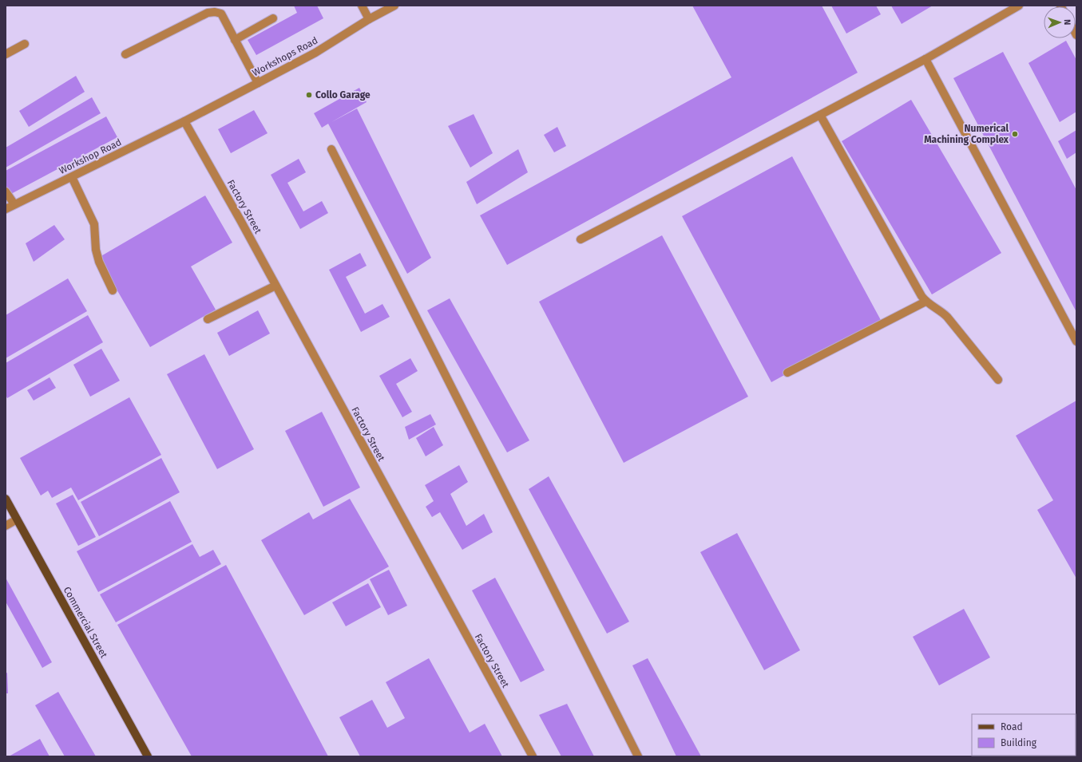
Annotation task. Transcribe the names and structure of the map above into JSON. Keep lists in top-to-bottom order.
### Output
{
  "streets": {
    "main road": ["Commercial Street"],
    "street": ["Workshops Road", "Workshop Road", "Factory Street"]
  },
  "crossings": [
    ["Workshops Road", "Workshop Road"],
    ["Workshops Road", "Factory Street"],
    ["Workshop Road", "Factory Street"]
  ],
  "places": ["Collo Garage", "Numerical Machining Complex"],
  "legend": ["Road", "Building"],
  "north": "right"
}
